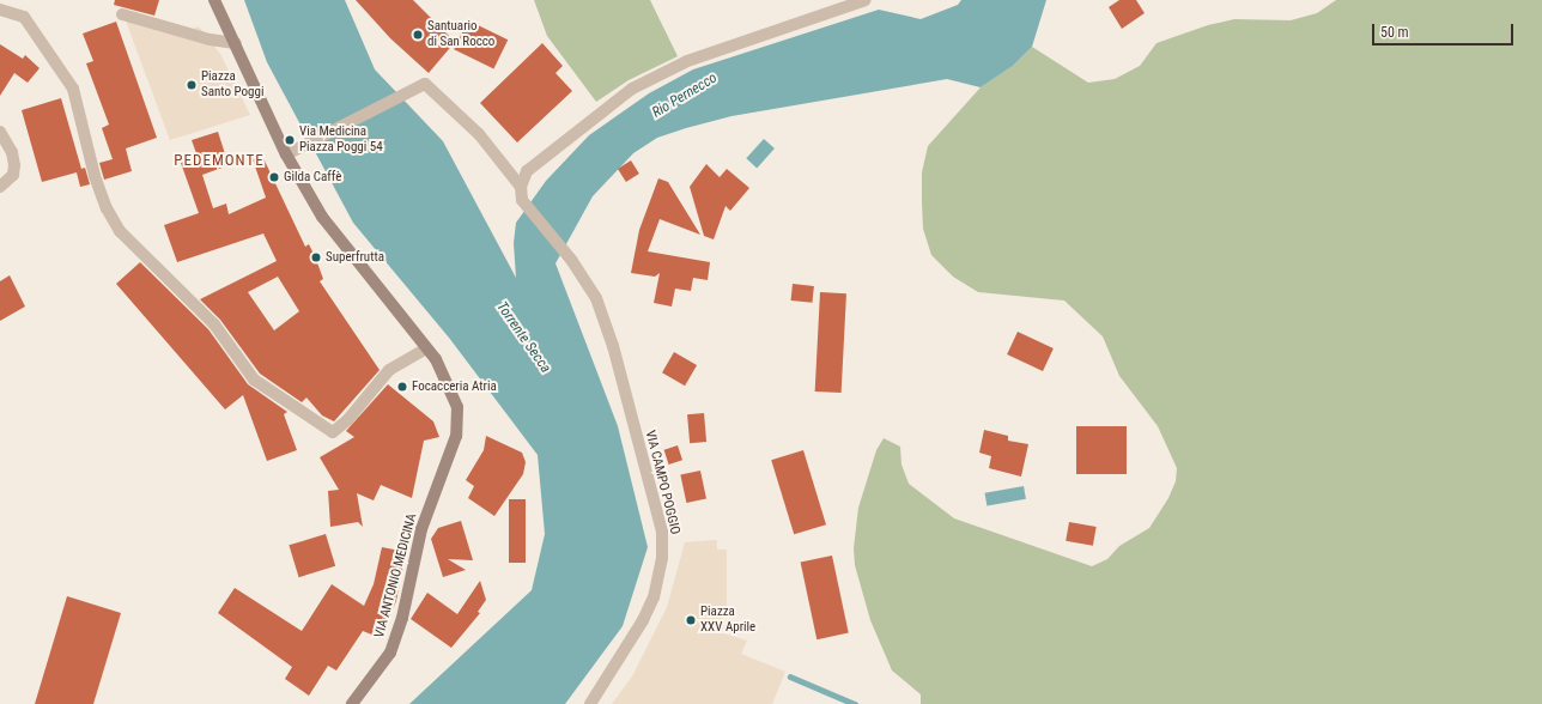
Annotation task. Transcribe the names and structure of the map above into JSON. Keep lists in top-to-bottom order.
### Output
{
  "streets": {
    "main road": ["VIA ANTONIO MEDICINA"],
    "street": ["VIA CAMPO POGGIO"]
  },
  "districts": ["PEDEMONTE"],
  "water": ["Rio Pernecco", "Torrente Secca"],
  "places": [
    "Santuario di San Rocco",
    "Piazza Santo Poggi",
    "Via Medicina Piazza Poggi 54",
    "Gilda Caffè",
    "Superfrutta",
    "Focacceria Atria",
    "Piazza XXV Aprile"
  ],
  "scale_bar": "50 m"
}
